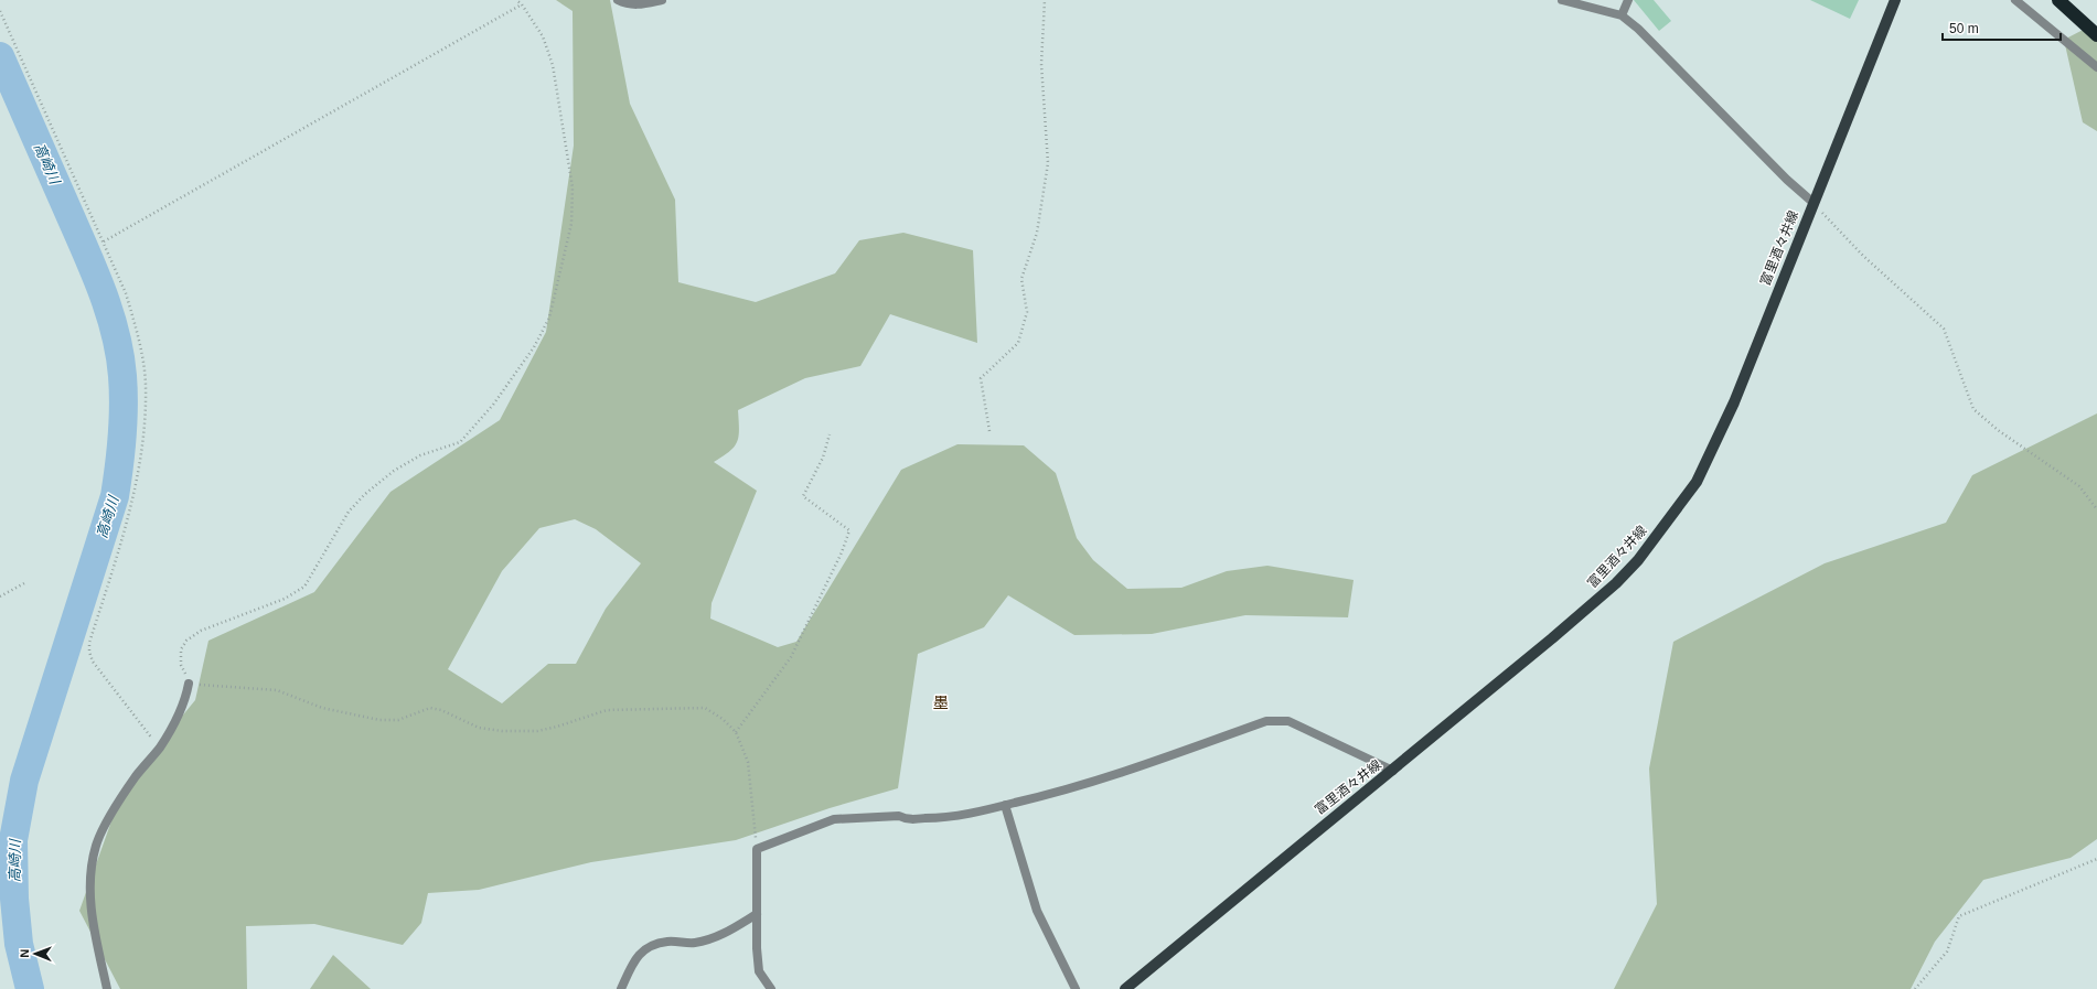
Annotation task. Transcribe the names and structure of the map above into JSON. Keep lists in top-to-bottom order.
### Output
{
  "streets": {
    "main road": ["富里酒々井線"]
  },
  "districts": ["墨"],
  "water": ["高崎川"],
  "scale_bar": "50 m",
  "north": "left"
}
